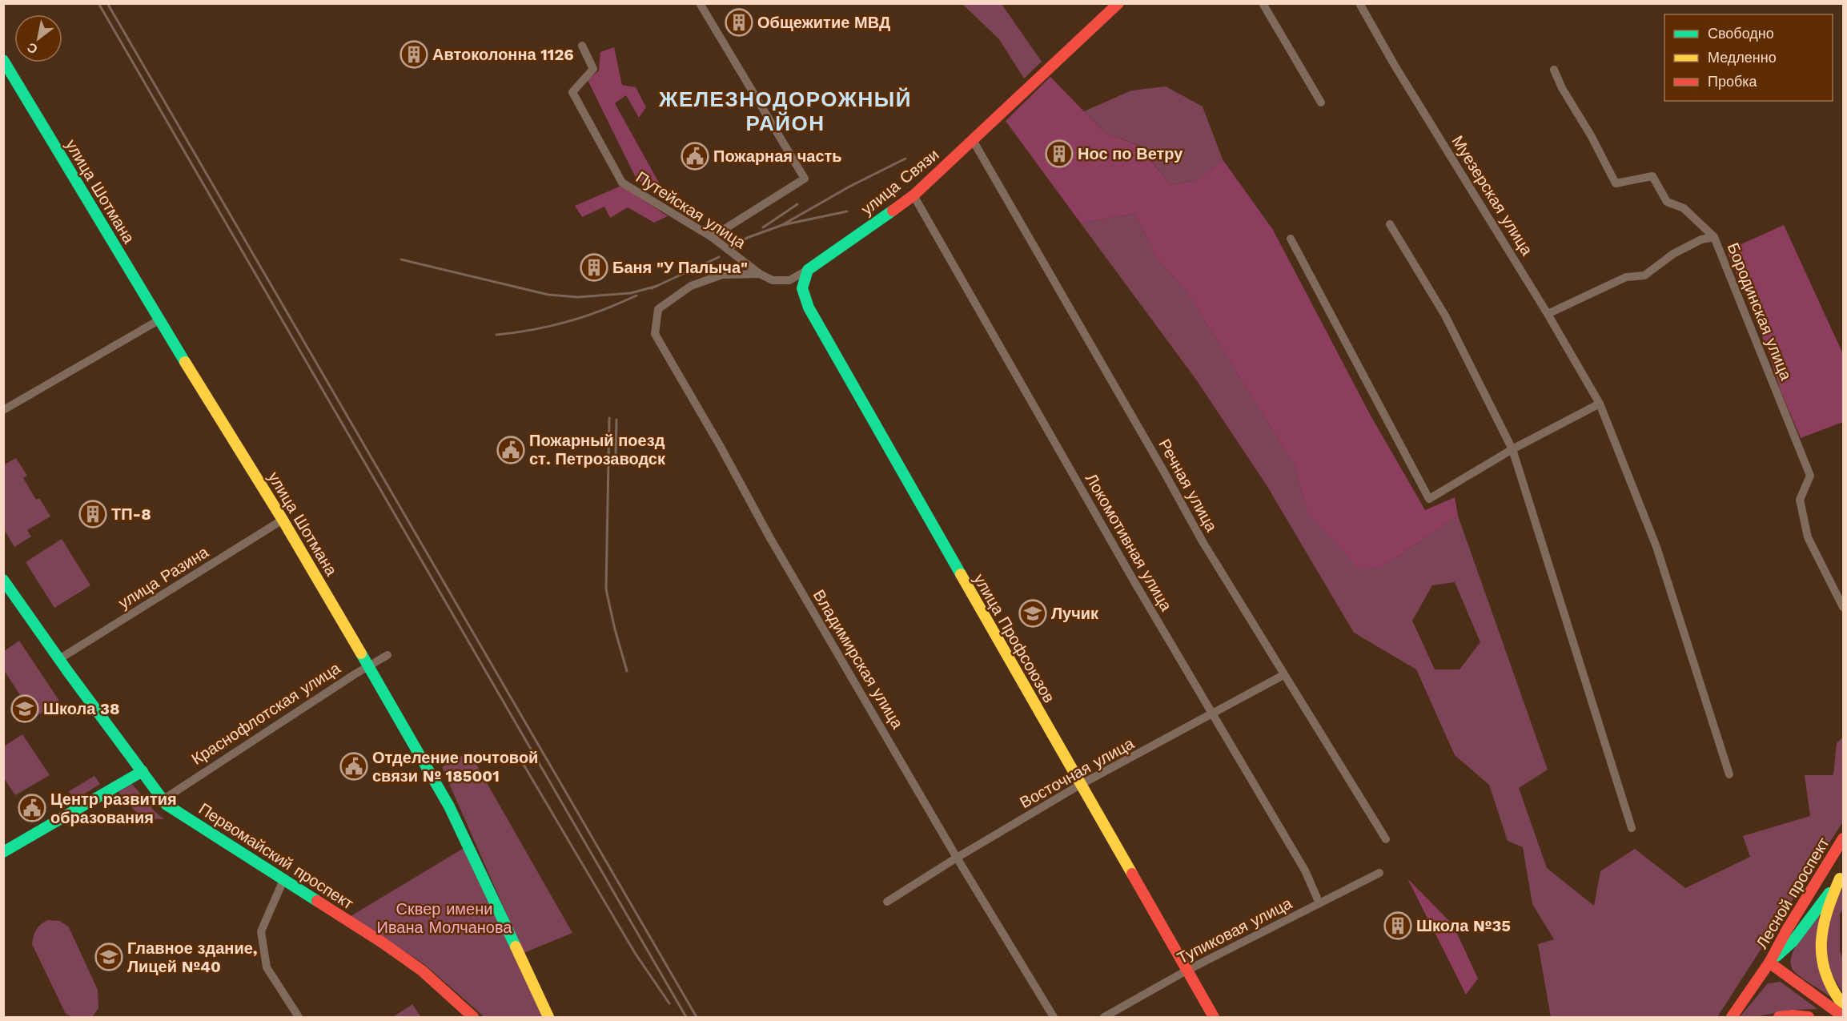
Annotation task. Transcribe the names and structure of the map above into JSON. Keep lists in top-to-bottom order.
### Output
{
  "streets": {
    "main road": [
      "улица Связи",
      "улица Шотмана",
      "улица Профсоюзов",
      "Первомайский проспект",
      "Лесной проспект"
    ],
    "street": [
      "Муезерская улица",
      "Путейская улица",
      "Бородинская улица",
      "Речная улица",
      "Локомотивная улица",
      "улица Разина",
      "Владимирская улица",
      "Краснофлотская улица",
      "Восточная улица",
      "Тупиковая улица"
    ]
  },
  "crossings": [
    ["улица Связи", "Путейская улица"],
    ["улица Связи", "Речная улица"],
    ["улица Связи", "Локомотивная улица"],
    ["улица Связи", "улица Профсоюзов"],
    ["улица Шотмана", "улица Разина"],
    ["улица Шотмана", "Краснофлотская улица"],
    ["Путейская улица", "улица Профсоюзов"],
    ["Путейская улица", "Владимирская улица"],
    ["Речная улица", "Восточная улица"],
    ["Локомотивная улица", "Восточная улица"],
    ["Локомотивная улица", "Тупиковая улица"],
    ["улица Разина", "Первомайский проспект"],
    ["улица Профсоюзов", "Восточная улица"],
    ["улица Профсоюзов", "Тупиковая улица"],
    ["Владимирская улица", "Восточная улица"],
    ["Краснофлотская улица", "Первомайский проспект"]
  ],
  "districts": ["ЖЕЛЕЗНОДОРОЖНЫЙ РАЙОН"],
  "parks": ["Сквер имени Ивана Молчанова"],
  "places": {
    "building": [
      "Общежитие МВД",
      "Автоколонна 1126",
      "Нос по Ветру",
      "Баня \"У Палыча\"",
      "ТП-8",
      "Школа №35"
    ],
    "public building": [
      "Пожарная часть",
      "Пожарный поезд ст. Петрозаводск",
      "Отделение почтовой связи № 185001",
      "Центр развития образования"
    ],
    "school or university": ["Лучик", "Школа 38", "Главное здание, Лицей №40"]
  },
  "legend": ["Свободно", "Медленно", "Пробка"],
  "north": "bottom left"
}
